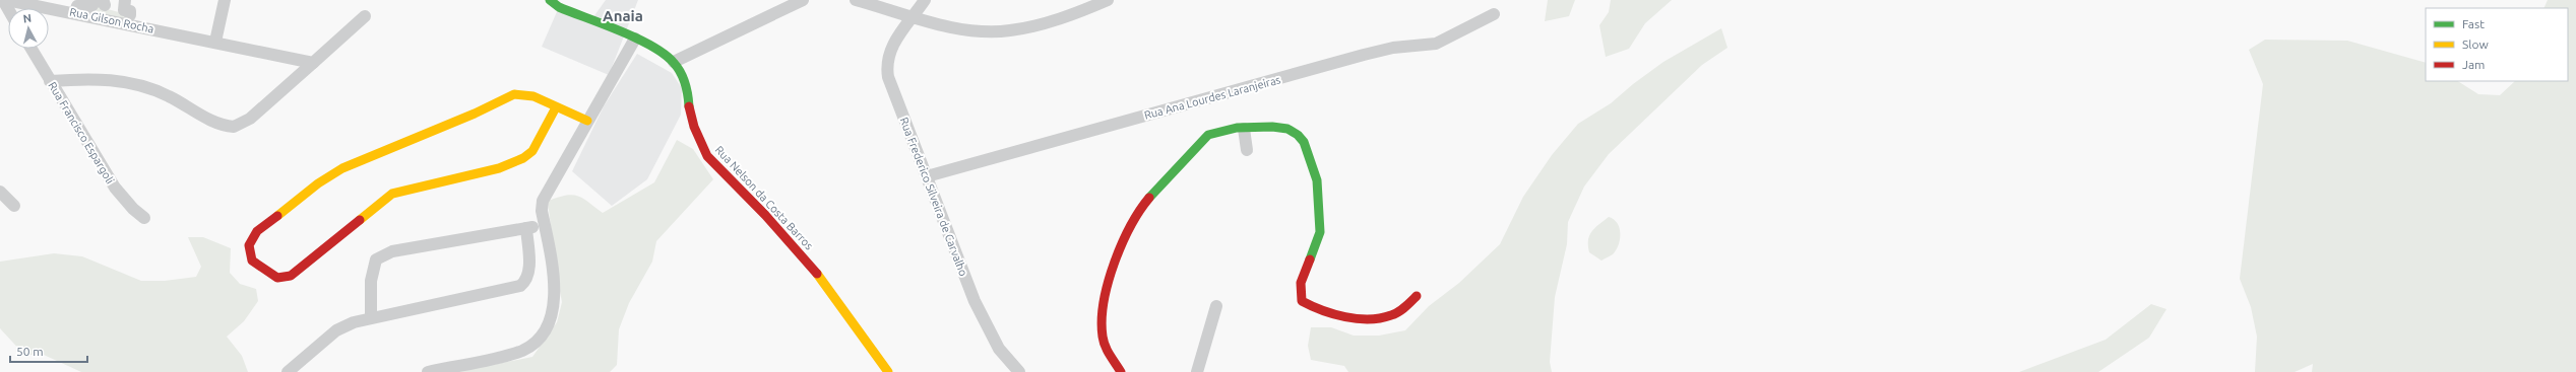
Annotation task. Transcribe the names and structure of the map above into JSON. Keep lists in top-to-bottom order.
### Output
{
  "streets": {
    "street": [
      "Rua Gilson Rocha",
      "Rua Ana Lourdes Laranjeiras",
      "Rua Francisco Espargoli",
      "Rua Frederico Silveira de Carvalho",
      "Rua Nelson da Costa Barros"
    ]
  },
  "crossings": [
    ["Rua Ana Lourdes Laranjeiras", "Rua Frederico Silveira de Carvalho"]
  ],
  "districts": ["Anaia"],
  "legend": ["Fast", "Slow", "Jam"],
  "scale_bar": "50 m",
  "north": "top"
}
